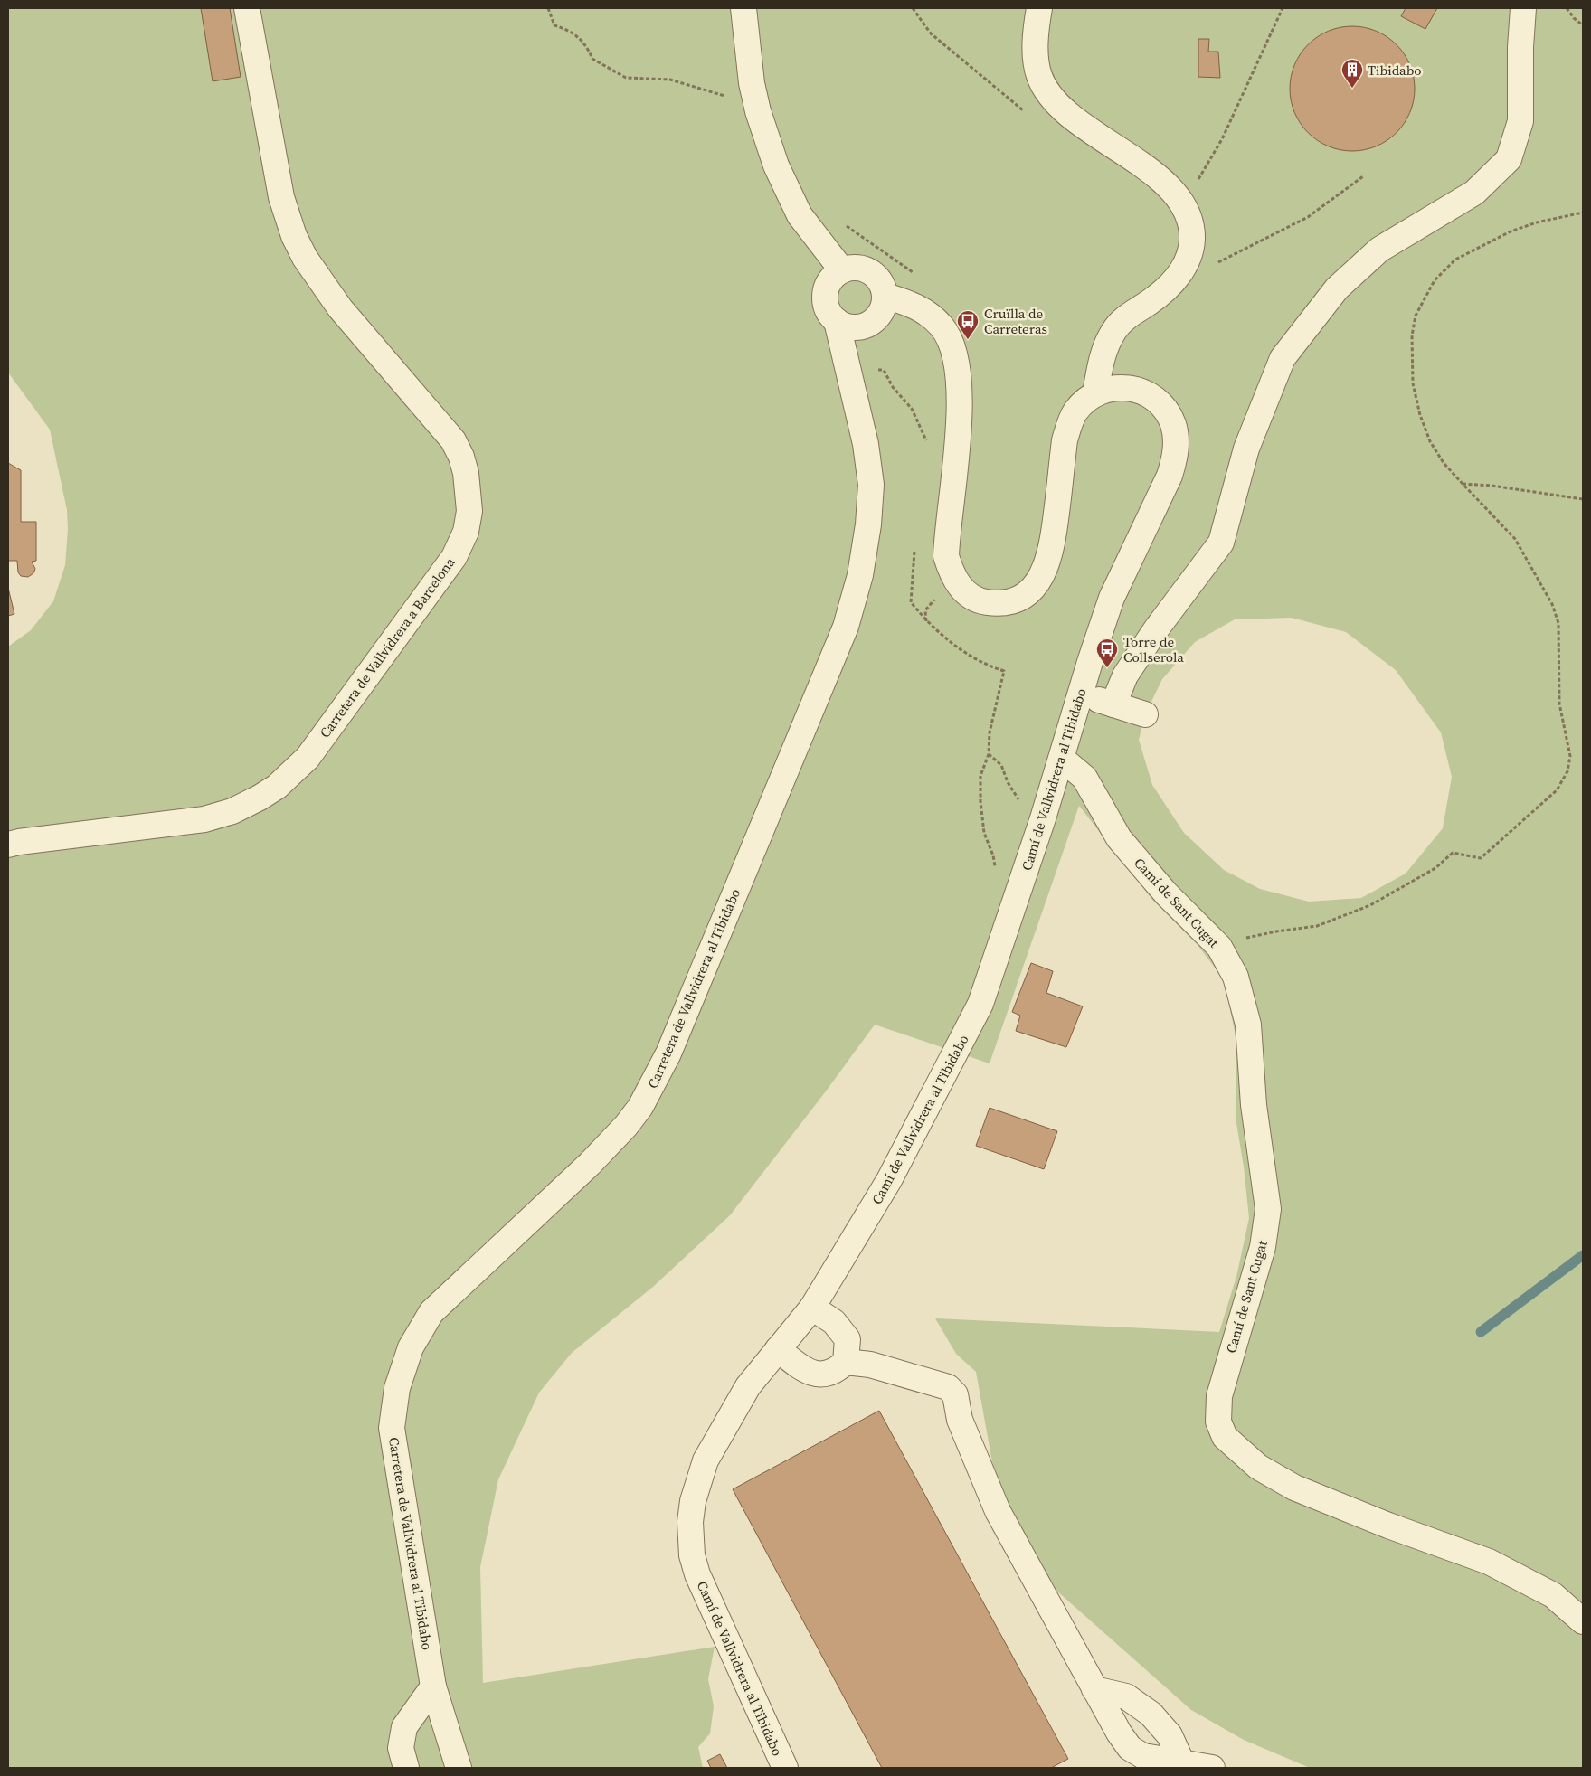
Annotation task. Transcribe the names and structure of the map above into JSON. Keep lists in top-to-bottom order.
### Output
{
  "streets": {
    "street": [
      "Carretera de Vallvidrera a Barcelona",
      "Camí de Vallvidrera al Tibidabo",
      "Camí de Sant Cugat",
      "Carretera de Vallvidrera al Tibidabo"
    ]
  },
  "crossings": [
    ["Camí de Vallvidrera al Tibidabo", "Camí de Sant Cugat"],
    ["Camí de Vallvidrera al Tibidabo", "Carretera de Vallvidrera al Tibidabo"]
  ],
  "places": {
    "building": ["Tibidabo"],
    "bus stop": ["Cruïlla de Carreteras", "Torre de Collserola"]
  }
}
